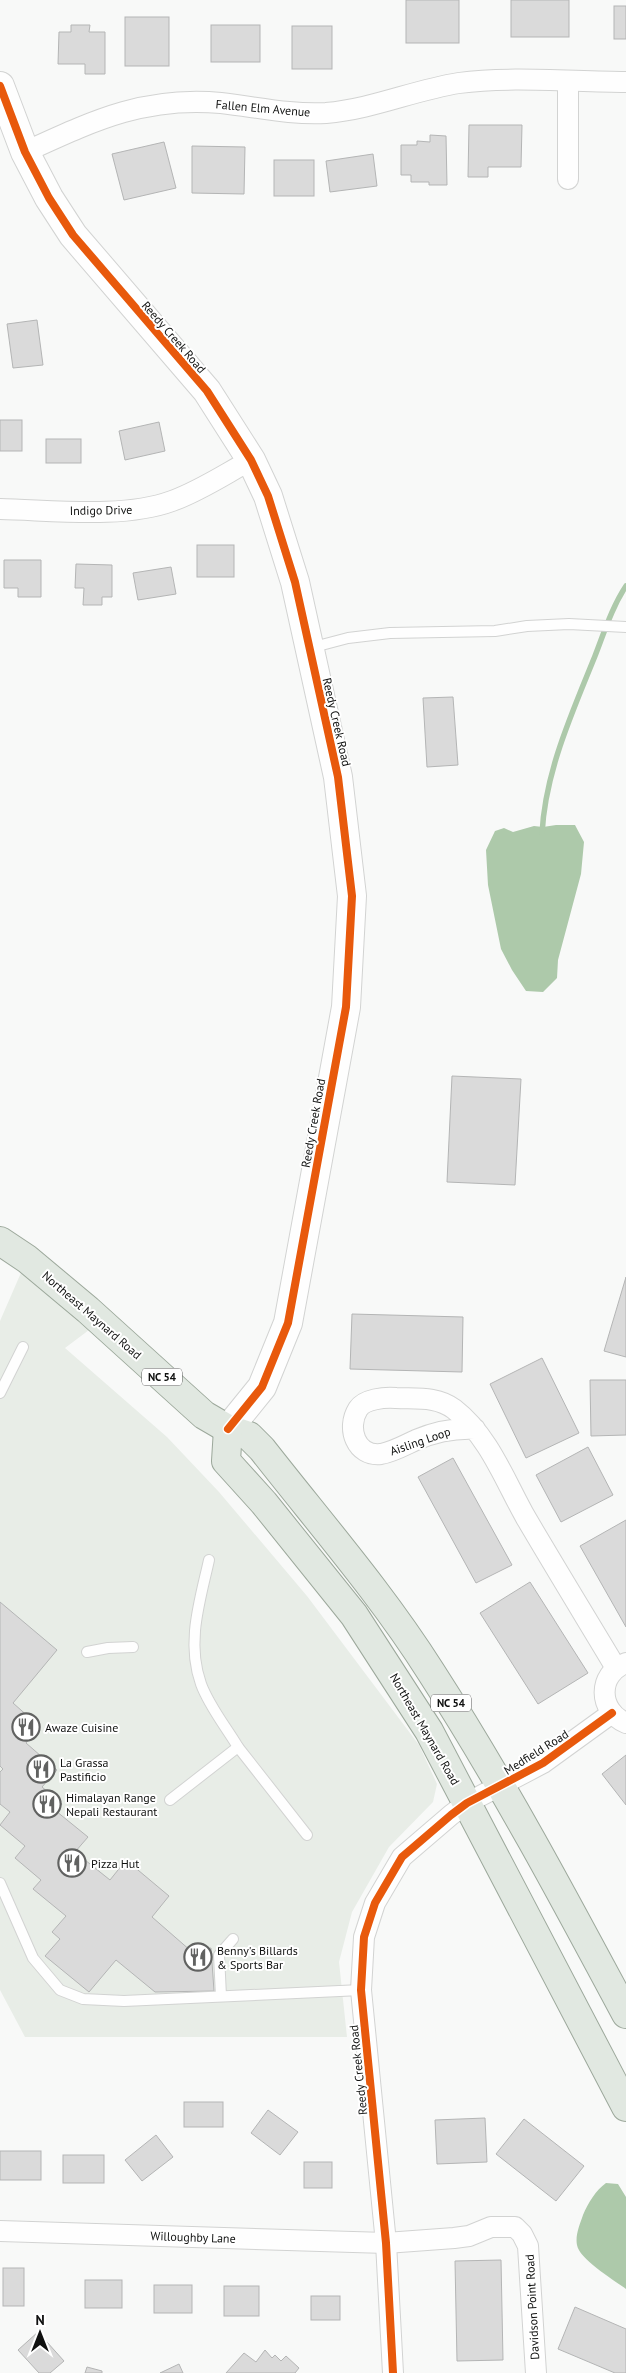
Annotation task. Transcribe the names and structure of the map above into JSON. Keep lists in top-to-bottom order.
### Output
{
  "streets": {
    "main road": ["Northeast Maynard Road", "NC 54"],
    "street": [
      "Fallen Elm Avenue",
      "Reedy Creek Road",
      "Indigo Drive",
      "Aisling Loop",
      "Medfield Road",
      "Willoughby Lane",
      "Davidson Point Road"
    ]
  },
  "crossings": [
    ["Fallen Elm Avenue", "Reedy Creek Road"],
    ["Reedy Creek Road", "Indigo Drive"],
    ["Reedy Creek Road", "Northeast Maynard Road"],
    ["Reedy Creek Road", "Medfield Road"],
    ["Reedy Creek Road", "Willoughby Lane"],
    ["Reedy Creek Road", "Davidson Point Road"],
    ["Northeast Maynard Road", "Medfield Road"],
    ["Aisling Loop", "Medfield Road"],
    ["Willoughby Lane", "Davidson Point Road"]
  ],
  "places": {
    "restaurant": [
      "Awaze Cuisine",
      "La Grassa Pastificio",
      "Himalayan Range Nepali Restaurant",
      "Pizza Hut",
      "Benny's Billards & Sports Bar"
    ]
  },
  "north": "top"
}
